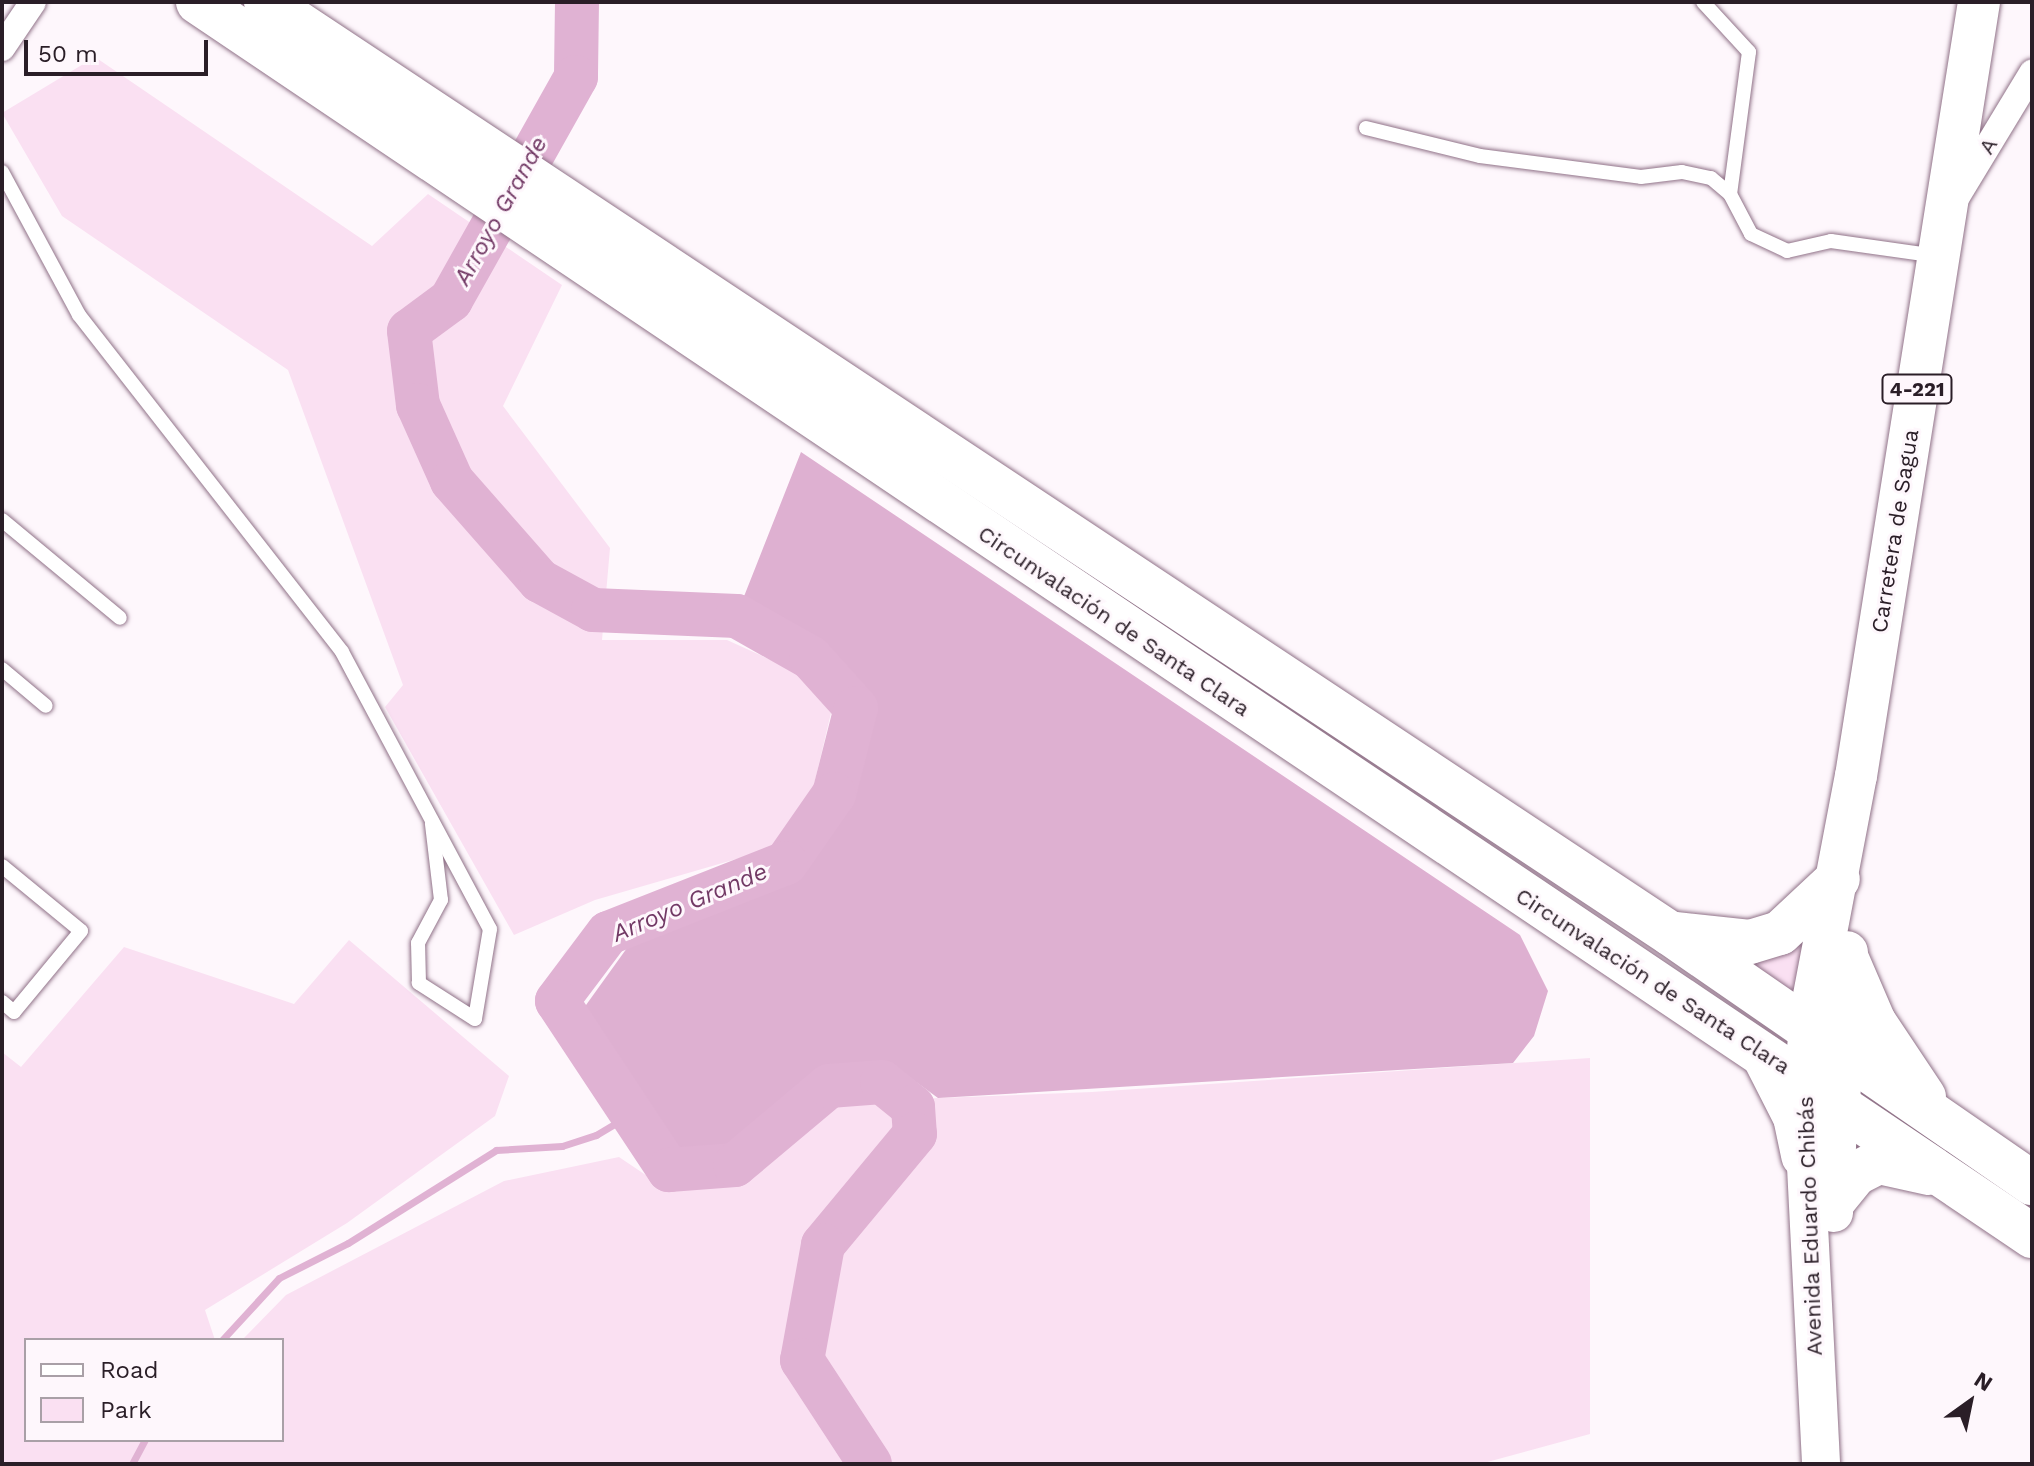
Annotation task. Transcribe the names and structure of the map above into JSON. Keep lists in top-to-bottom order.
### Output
{
  "streets": {
    "highway": ["Circunvalación de Santa Clara"],
    "main road": ["4-221", "Carretera de Sagua", "Avenida Eduardo Chibás"],
    "street": ["A"]
  },
  "crossings": [
    ["A", "Carretera de Sagua"],
    ["Carretera de Sagua", "Circunvalación de Santa Clara"],
    ["Carretera de Sagua", "Avenida Eduardo Chibás"],
    ["Circunvalación de Santa Clara", "Avenida Eduardo Chibás"]
  ],
  "water": ["Arroyo Grande"],
  "legend": ["Road", "Park"],
  "scale_bar": "50 m",
  "north": "top right"
}
